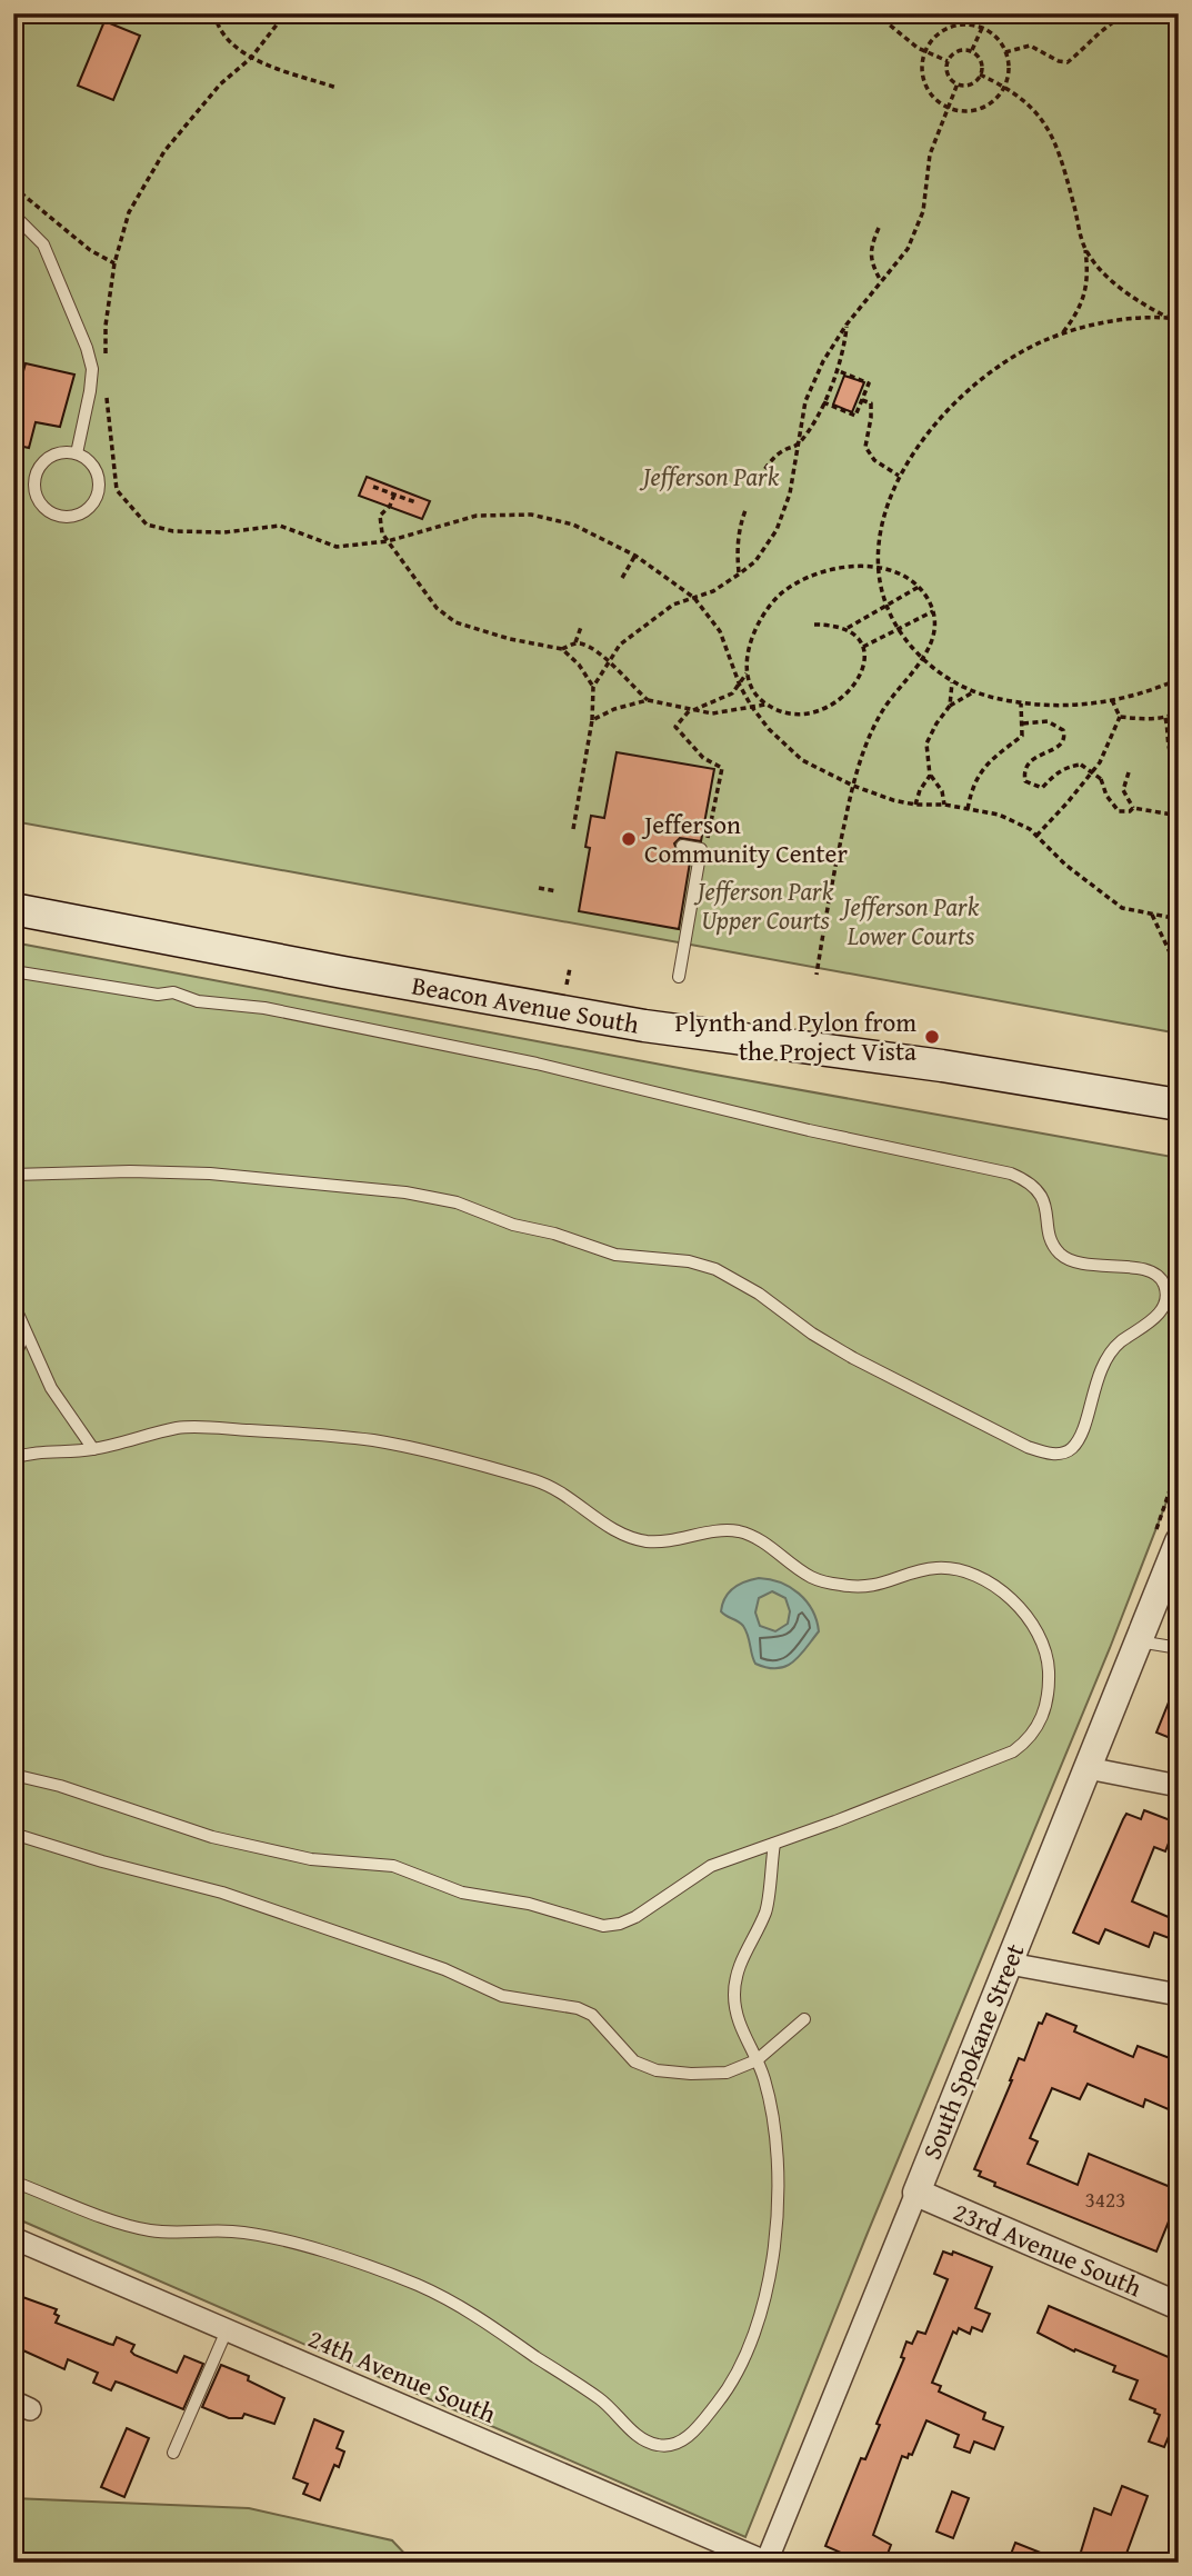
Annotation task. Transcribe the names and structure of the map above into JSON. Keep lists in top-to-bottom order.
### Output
{
  "streets": {
    "main road": ["Beacon Avenue South"],
    "street": ["South Spokane Street", "23rd Avenue South", "24th Avenue South"]
  },
  "crossings": [
    ["South Spokane Street", "23rd Avenue South"],
    ["South Spokane Street", "24th Avenue South"]
  ],
  "parks": ["Jefferson Park", "Jefferson Park Upper Courts", "Jefferson Park Lower Courts"],
  "places": ["Jefferson Community Center", "Plynth and Pylon from the Project Vista"],
  "house_numbers": ["3423"]
}
